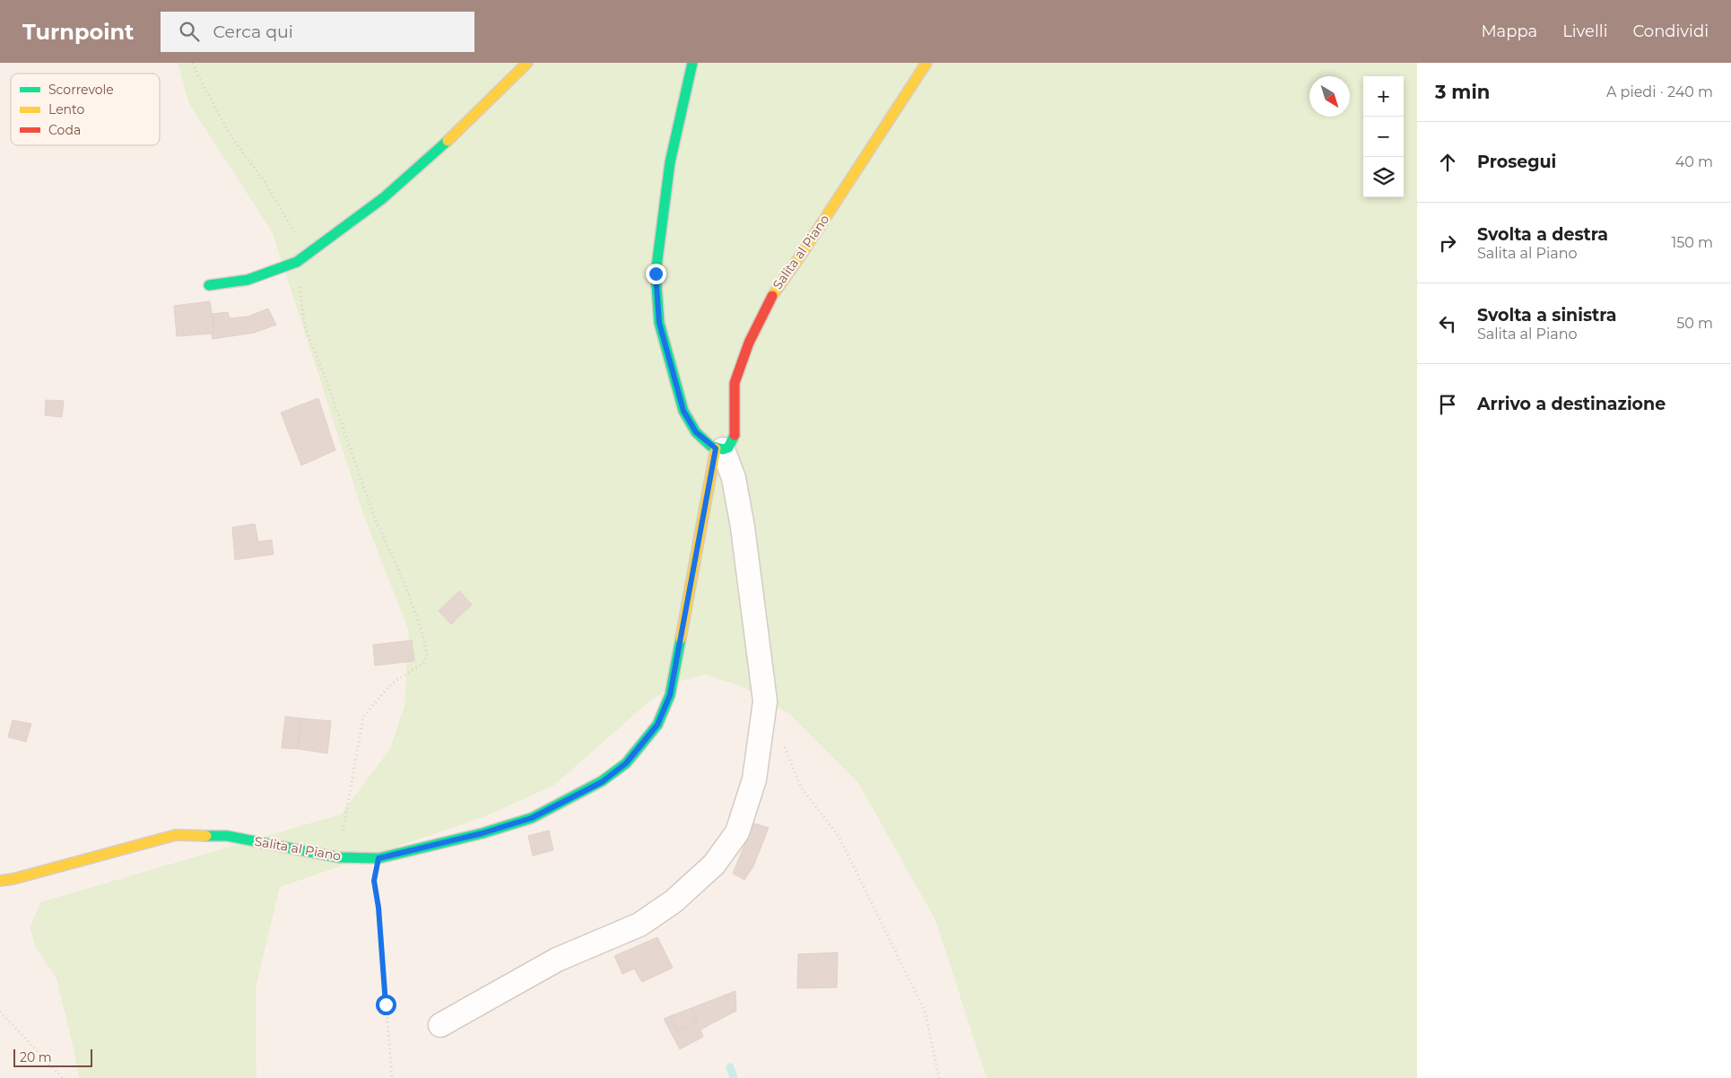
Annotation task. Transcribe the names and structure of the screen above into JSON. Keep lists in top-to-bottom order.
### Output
{
  "streets": {
    "street": ["Salita al Piano"]
  },
  "legend": ["Scorrevole", "Lento", "Coda"],
  "scale_bar": "20 m",
  "north": "bottom right",
  "page": {
    "header": "Turnpoint",
    "search": "Cerca qui",
    "nav": ["Mappa", "Livelli", "Condividi"],
    "heading": ["3 min", "A piedi · 240 m"],
    "map_buttons": ["+", "−"],
    "list": [
      ["Prosegui", "40 m"],
      ["Svolta a destra", "Salita al Piano", "150 m"],
      ["Svolta a sinistra", "Salita al Piano", "50 m"],
      "Arrivo a destinazione"
    ],
    "scale": "20 m"
  }
}
